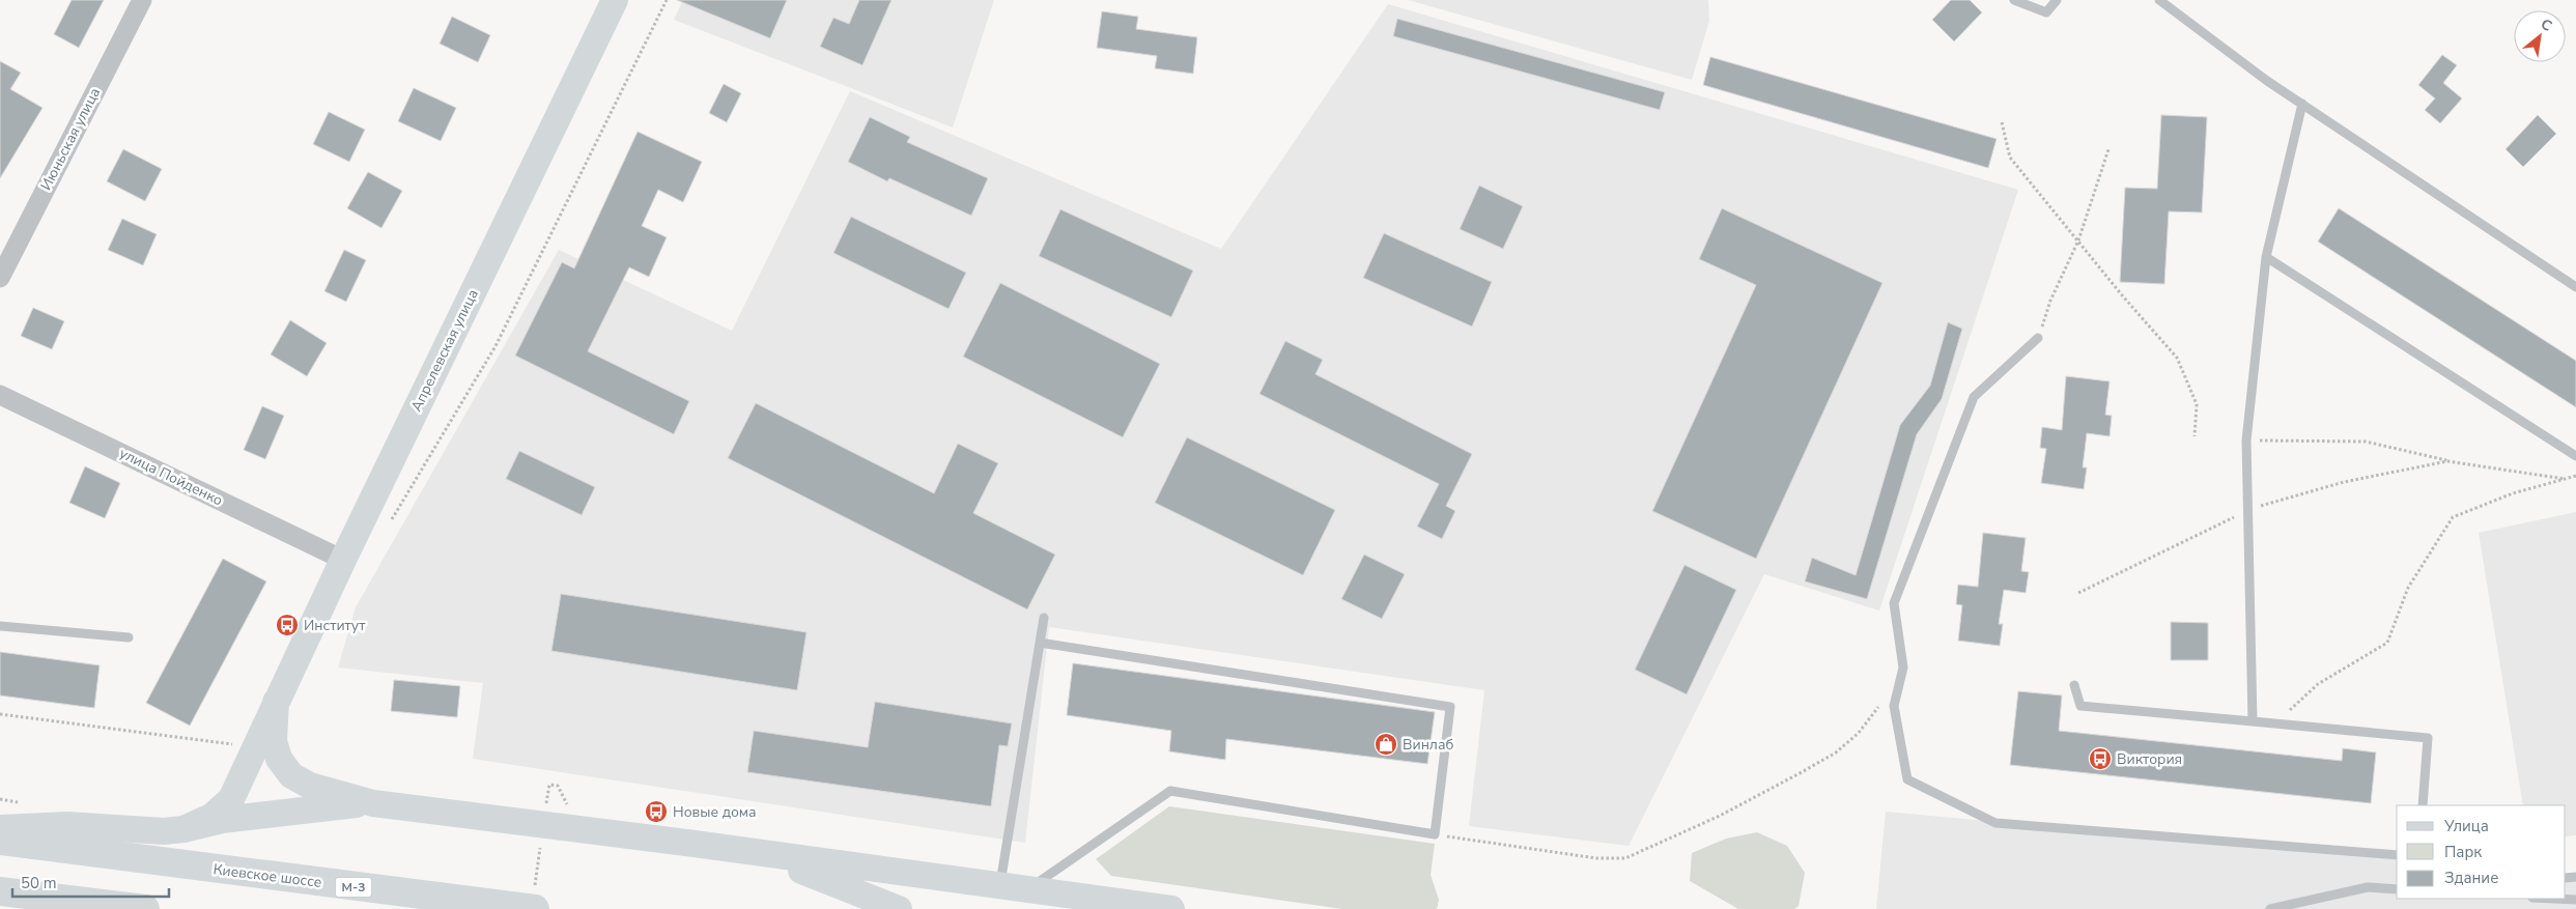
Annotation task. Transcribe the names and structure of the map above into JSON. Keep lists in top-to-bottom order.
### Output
{
  "streets": {
    "highway": ["Киевское шоссе", "М-3"],
    "main road": ["Апрелевская улица"],
    "street": ["Июньская улица", "улица Пойденко"]
  },
  "crossings": [
    ["Апрелевская улица", "улица Пойденко"]
  ],
  "places": {
    "bus stop": ["Институт", "Виктория", "Новые дома"],
    "shop": ["Винлаб"]
  },
  "legend": ["Улица", "Парк", "Здание"],
  "scale_bar": "50 m",
  "north": "top right"
}
